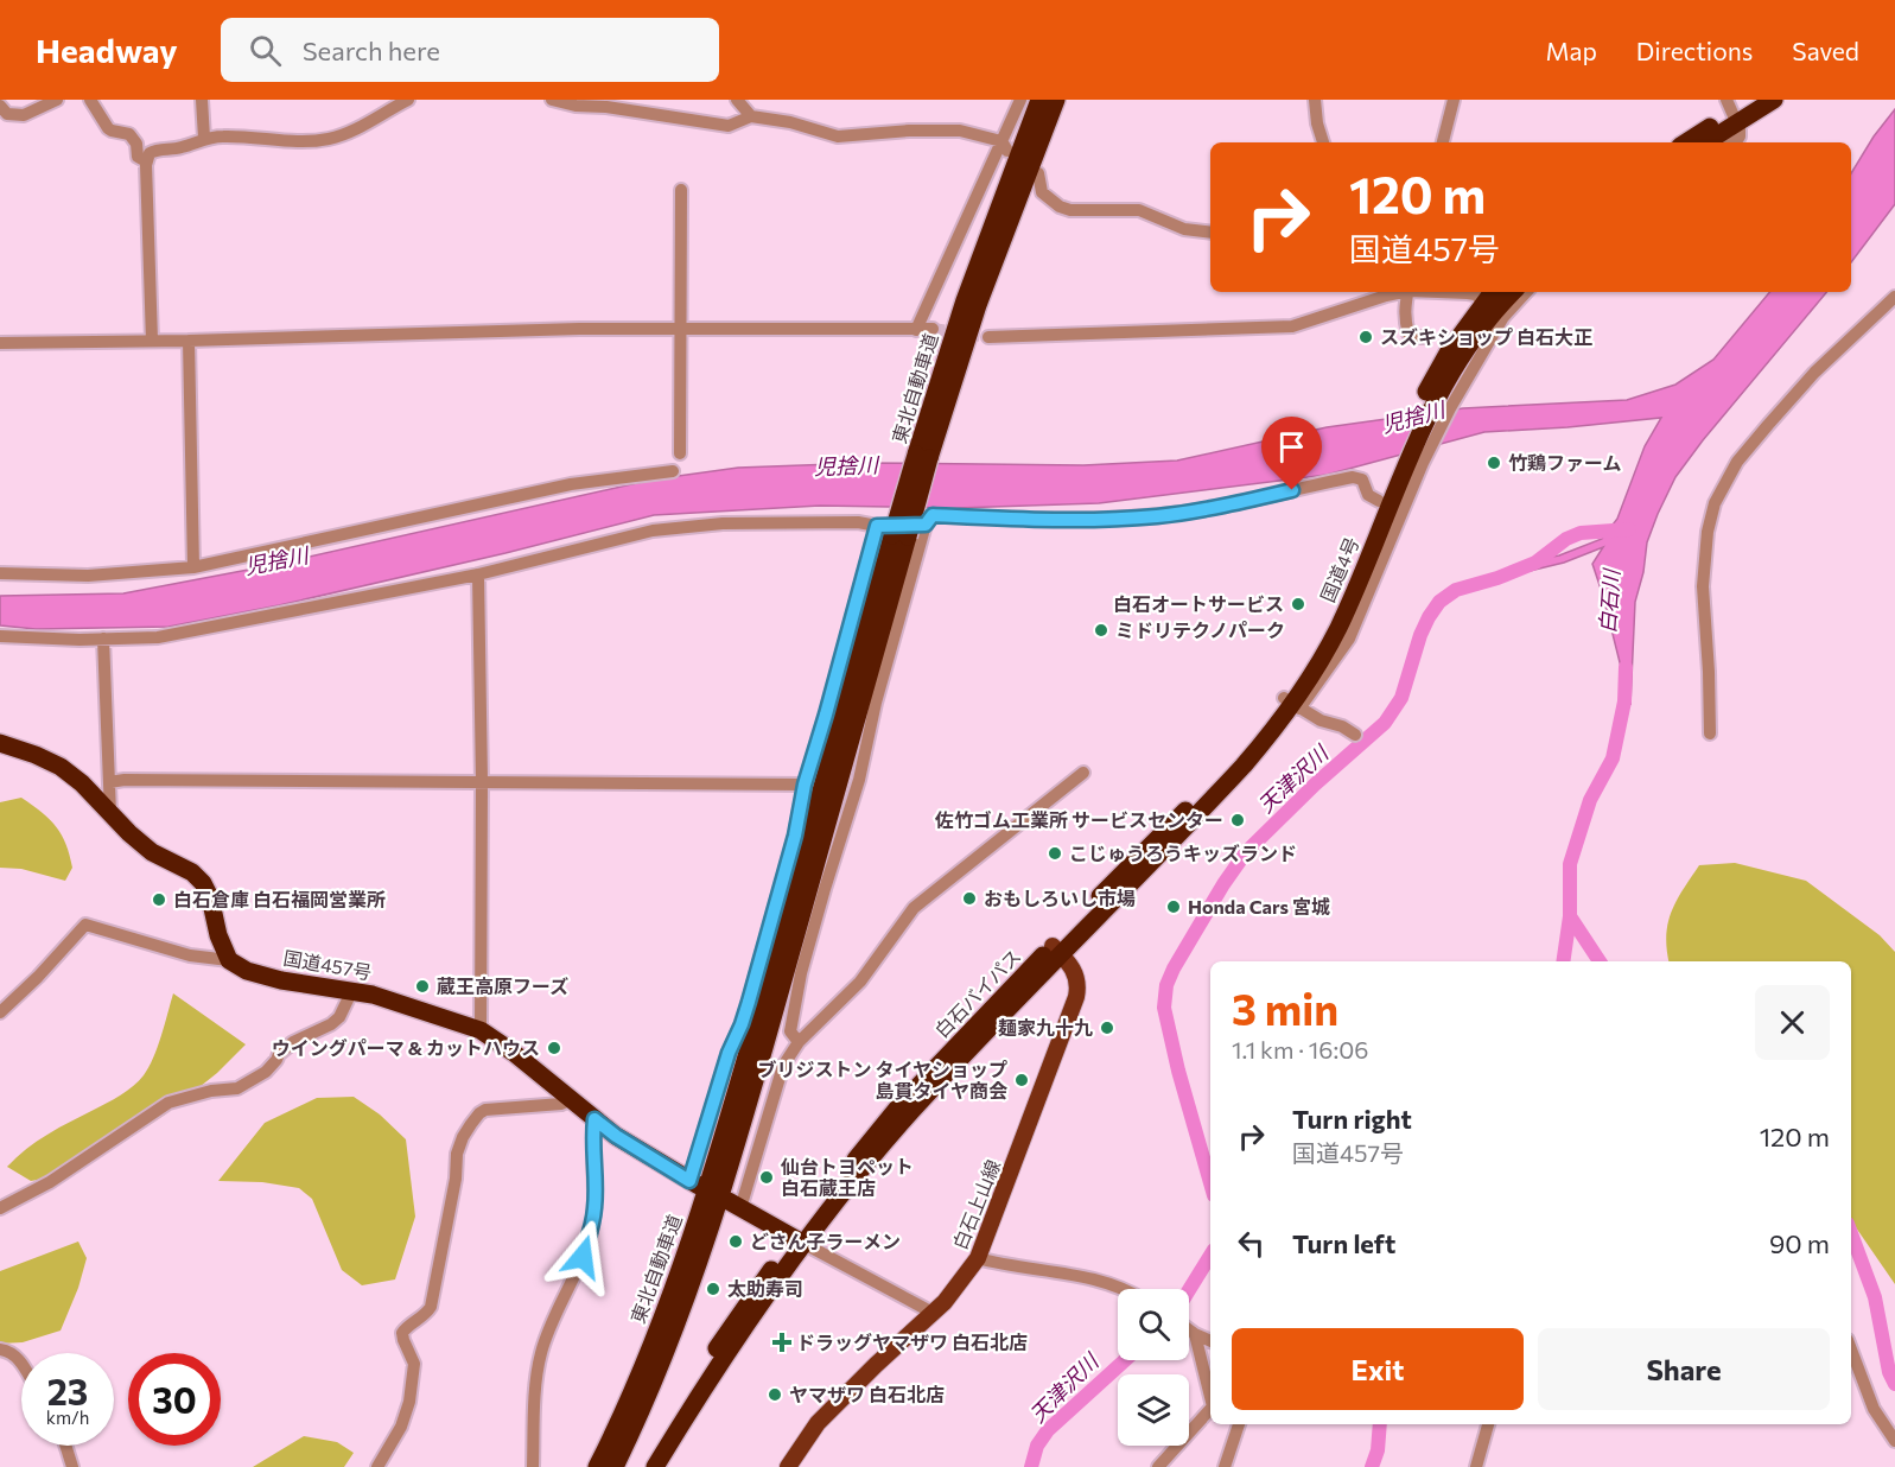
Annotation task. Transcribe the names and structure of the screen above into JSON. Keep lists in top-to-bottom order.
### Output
{
  "streets": {
    "highway": [
      "東北自動車道",
      "国道4号",
      "国道457号",
      "白石バイパス"
    ],
    "main road": ["白石上山線"]
  },
  "crossings": [
    ["国道4号", "白石バイパス"],
    ["白石バイパス", "白石上山線"]
  ],
  "water": ["児捨川", "白石川", "天津沢川"],
  "places": {
    "other": [
      "スズキショップ 白石大正",
      "竹鶏ファーム",
      "白石オートサービス",
      "ミドリテクノパーク",
      "佐竹ゴム工業所 サービスセンター",
      "こじゅうろうキッズランド",
      "おもしろいし市場",
      "白石倉庫 白石福岡営業所",
      "Honda Cars 宮城",
      "蔵王高原フーズ",
      "麺家九十九",
      "ウイングパーマ & カットハウス",
      "ブリジストン タイヤショップ 島貫タイヤ商会",
      "仙台トヨペット 白石蔵王店",
      "どさん子ラーメン",
      "太助寿司",
      "ヤマザワ 白石北店"
    ],
    "health": ["ドラッグヤマザワ 白石北店"]
  },
  "page": {
    "header": "Headway",
    "search": "Search here",
    "nav": ["Map", "Directions", "Saved"],
    "turn": ["120 m", "国道457号"],
    "heading": ["3 min", "1.1 km · 16:06"],
    "list": [
      {
        "name": "Turn right",
        "note": "国道457号",
        "value": "120 m"
      },
      {
        "name": "Turn left",
        "value": "90 m"
      }
    ],
    "buttons": ["Exit", "Share"],
    "speed": "23 km/h",
    "limit": "30"
  }
}
